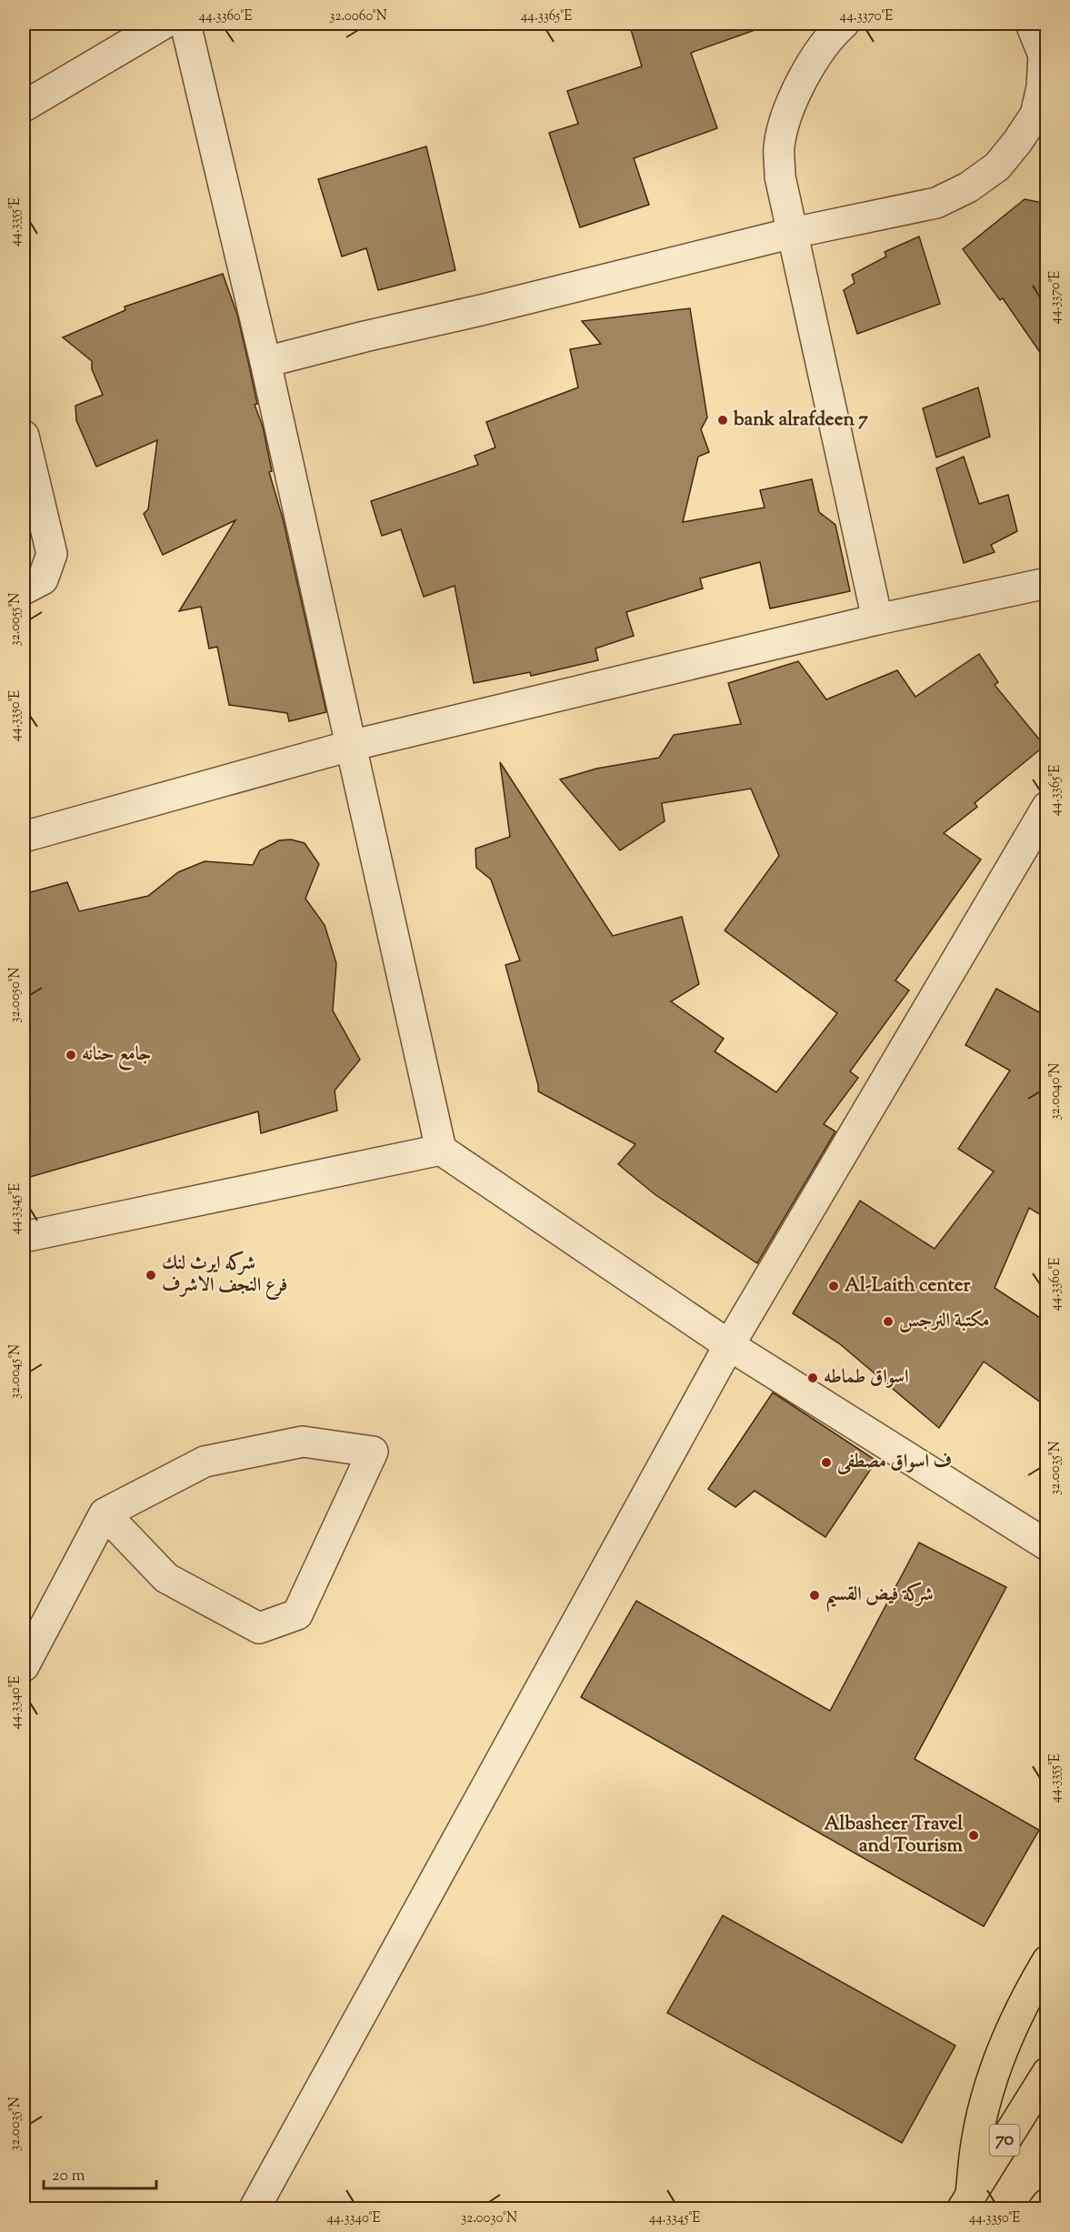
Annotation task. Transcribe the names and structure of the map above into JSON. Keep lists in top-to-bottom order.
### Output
{
  "streets": {
    "main road": ["70"]
  },
  "places": [
    "bank alrafdeen 7",
    "جامع حنانه",
    "شركه ايرث لنك فرع النجف الاشرف",
    "Al-Laith center",
    "مكتبة النرجس",
    "اسواق طماطه",
    "ف اسواق مصطفى",
    "شركة فيض القسيم",
    "Albasheer Travel and Tourism"
  ],
  "scale_bar": "20 m",
  "coordinates": [
    "44.3360°E",
    "32.0060°N",
    "44.3365°E",
    "44.3370°E",
    "44.3355°E",
    "32.0055°N",
    "44.3350°E",
    "32.0050°N",
    "32.0040°N",
    "44.3345°E",
    "32.0045°N",
    "32.0035°N",
    "44.3340°E",
    "32.0030°N"
  ]
}
